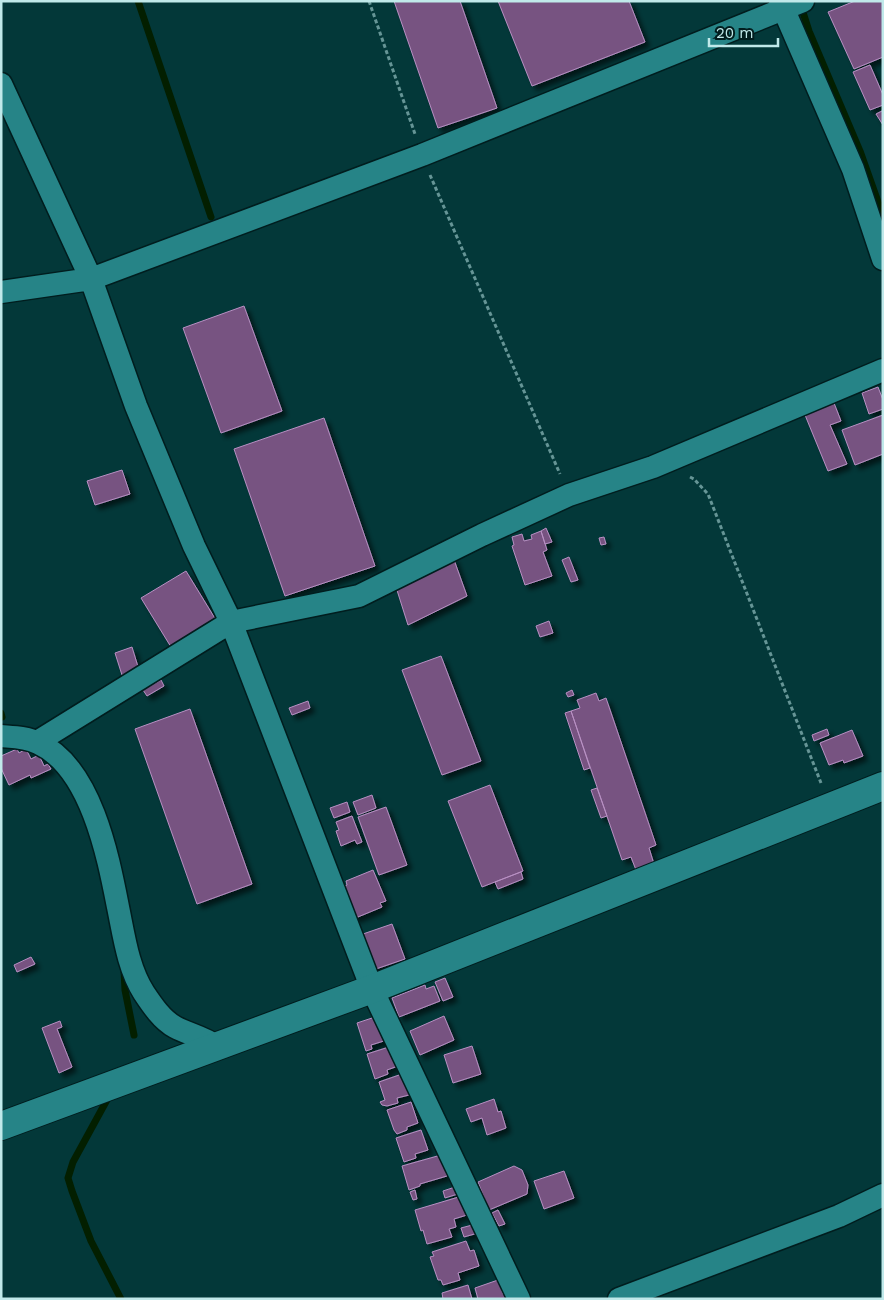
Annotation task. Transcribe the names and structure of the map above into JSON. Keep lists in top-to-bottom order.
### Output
{
  "scale_bar": "20 m"
}
